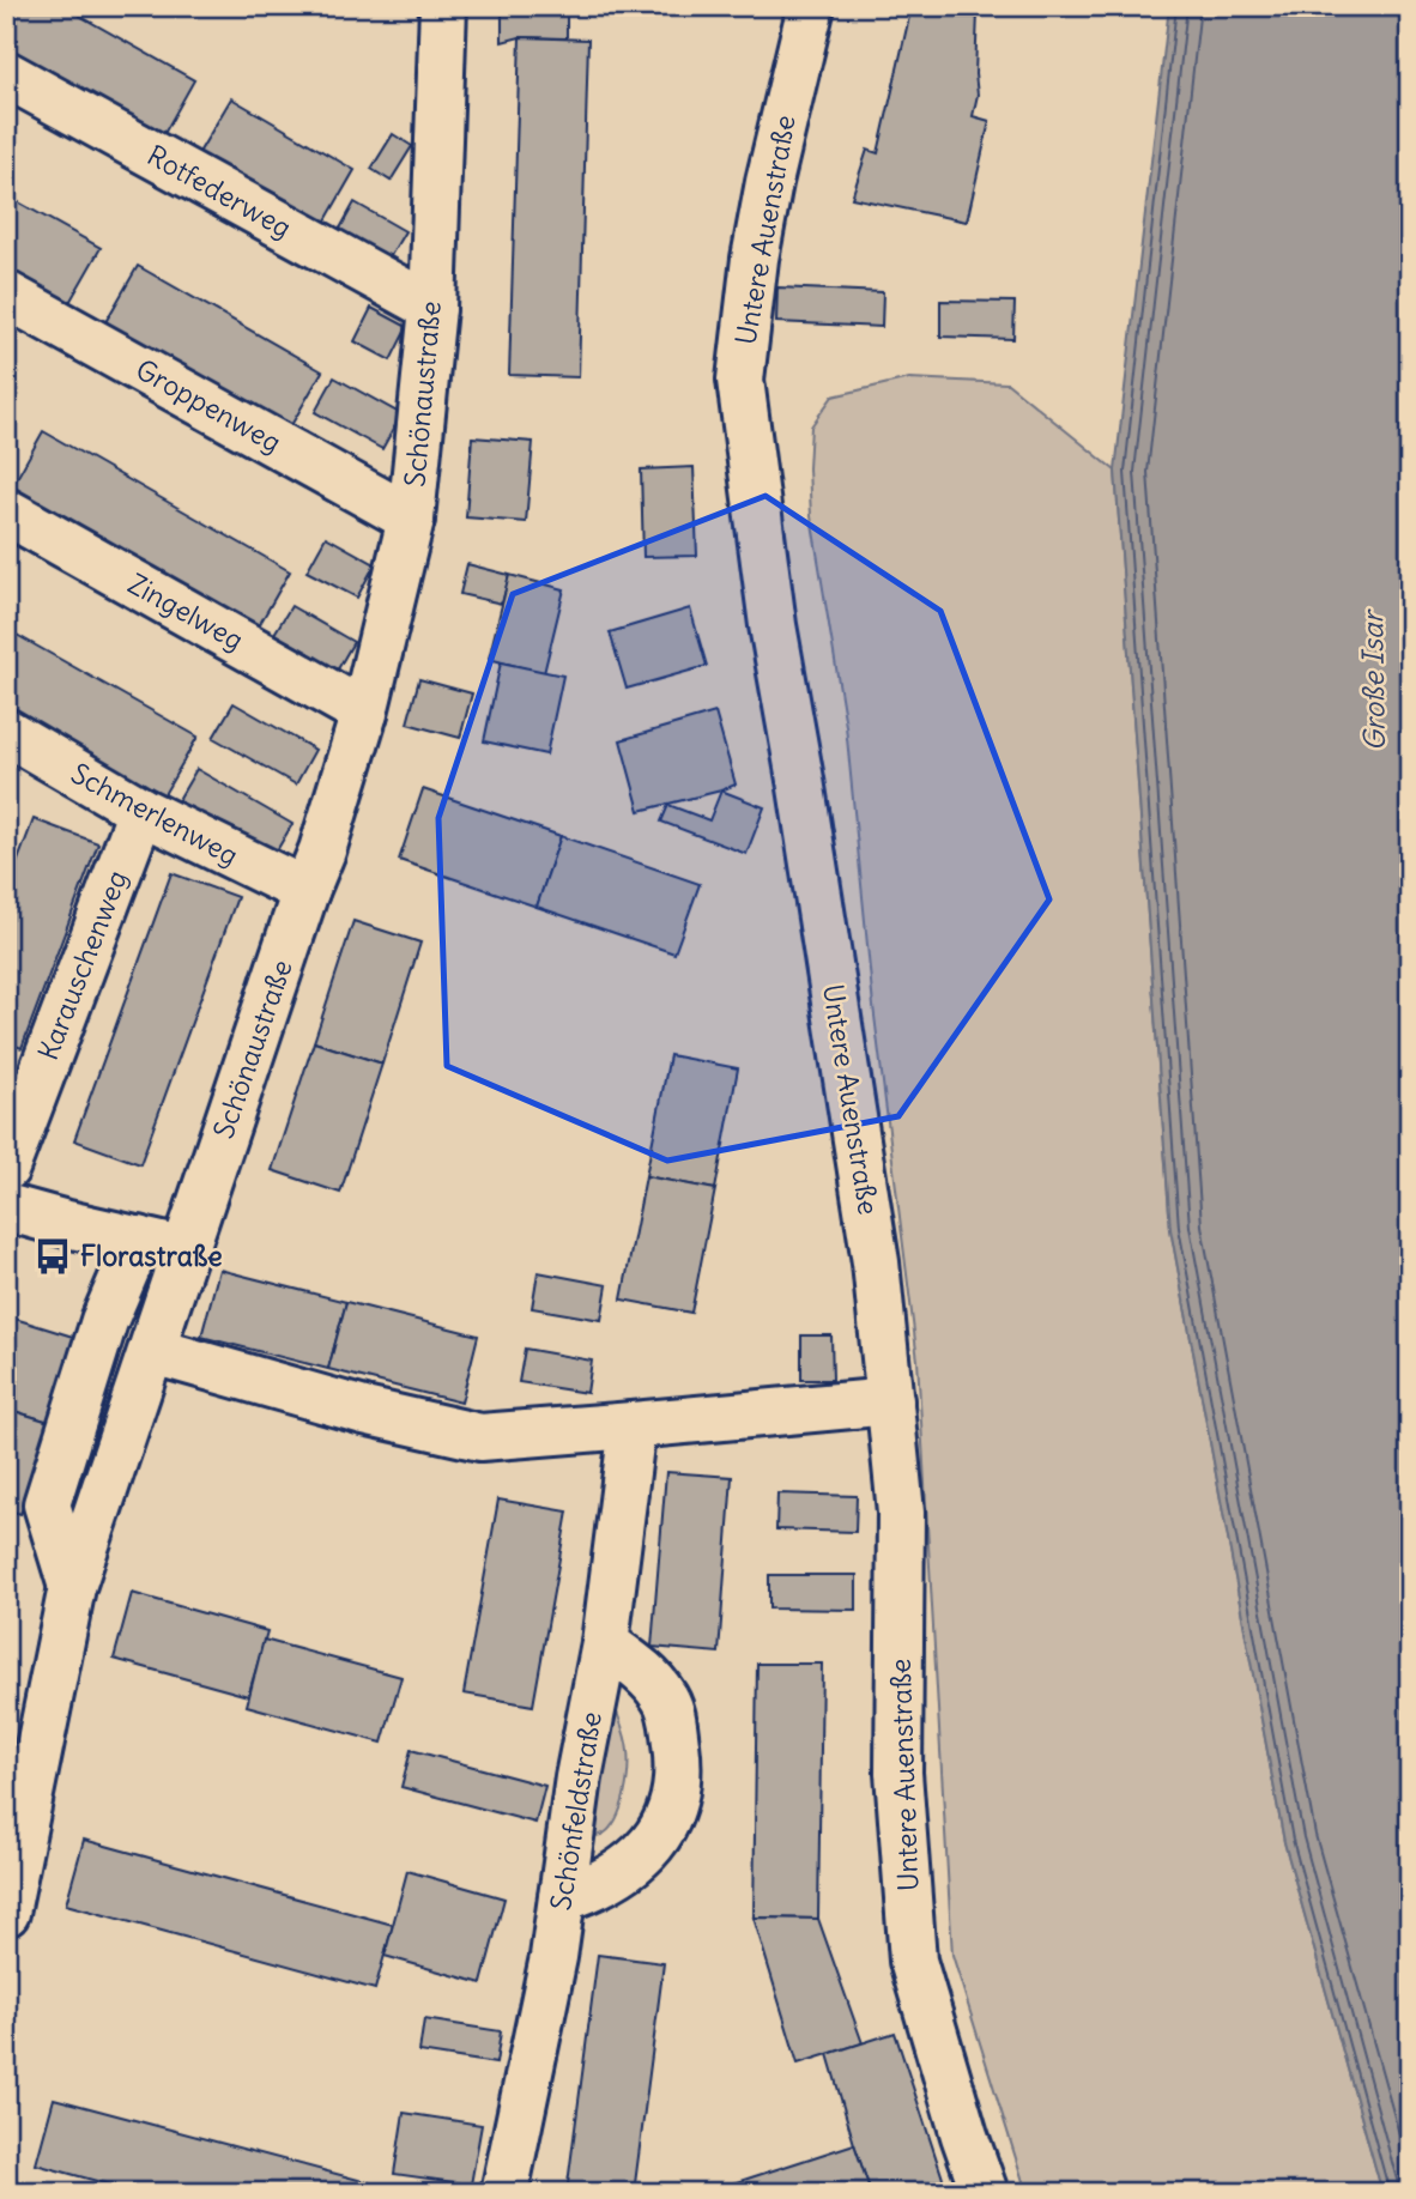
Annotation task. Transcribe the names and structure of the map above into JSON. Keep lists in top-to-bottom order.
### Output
{
  "streets": {
    "street": [
      "Rotfederweg",
      "Untere Auenstraße",
      "Schönaustraße",
      "Groppenweg",
      "Zingelweg",
      "Schmerlenweg",
      "Karauschenweg",
      "Schönfeldstraße"
    ]
  },
  "crossings": [
    ["Rotfederweg", "Schönaustraße"],
    ["Schönaustraße", "Groppenweg"],
    ["Schönaustraße", "Zingelweg"],
    ["Schönaustraße", "Schmerlenweg"],
    ["Schmerlenweg", "Karauschenweg"]
  ],
  "water": ["Große Isar"],
  "places": {
    "bus stop": ["Florastraße"]
  }
}
